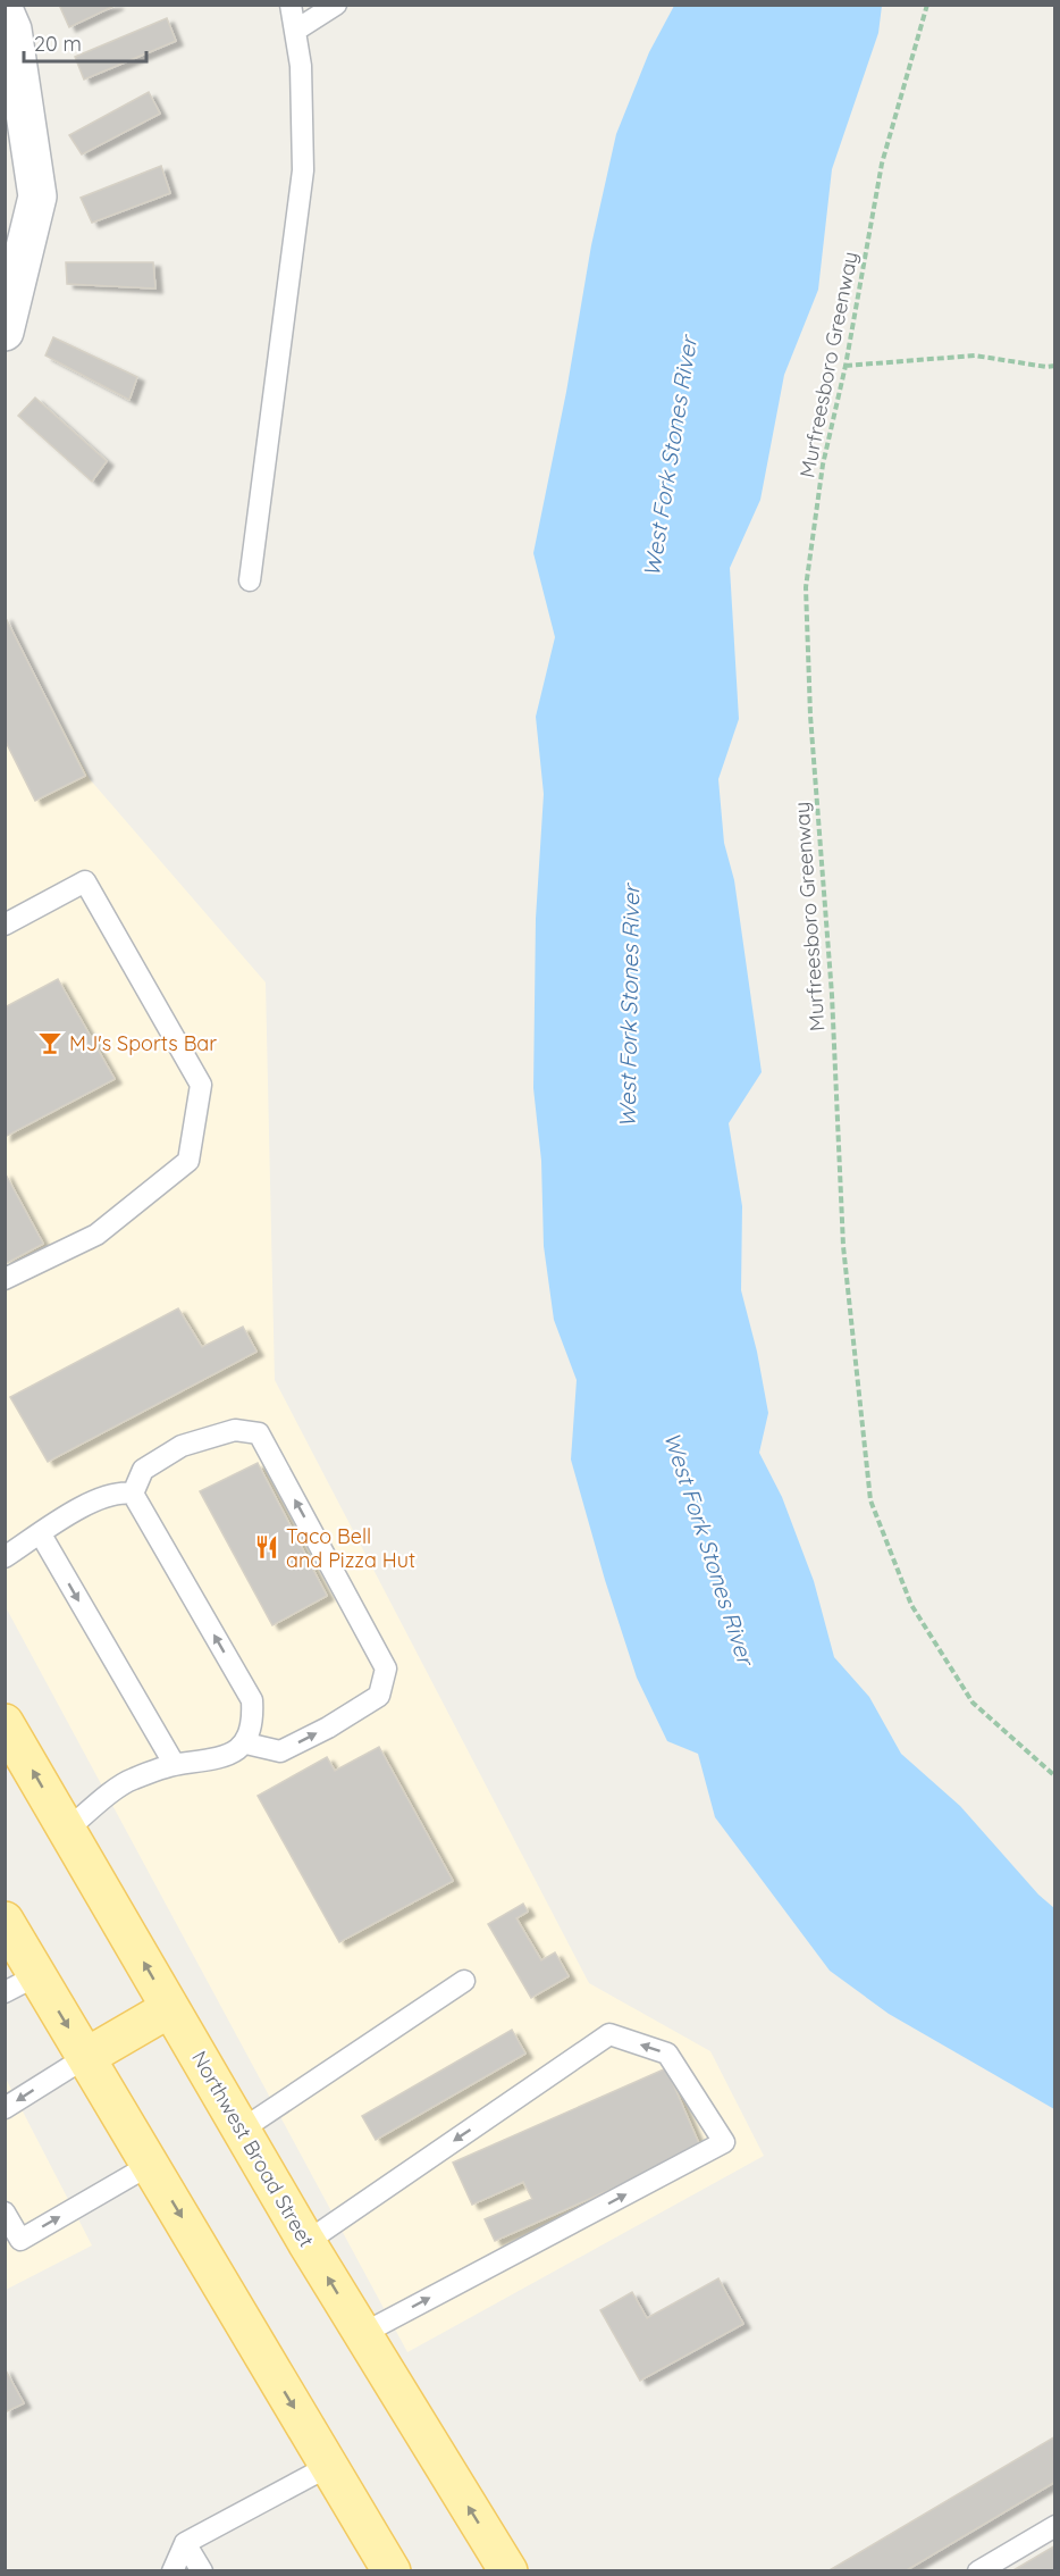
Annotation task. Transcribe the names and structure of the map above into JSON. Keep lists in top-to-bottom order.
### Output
{
  "streets": {
    "main road": ["Northwest Broad Street"],
    "path": ["Murfreesboro Greenway"]
  },
  "water": ["West Fork Stones River"],
  "places": {
    "bar": ["MJ's Sports Bar"],
    "restaurant": ["Taco Bell and Pizza Hut"]
  },
  "scale_bar": "20 m"
}
